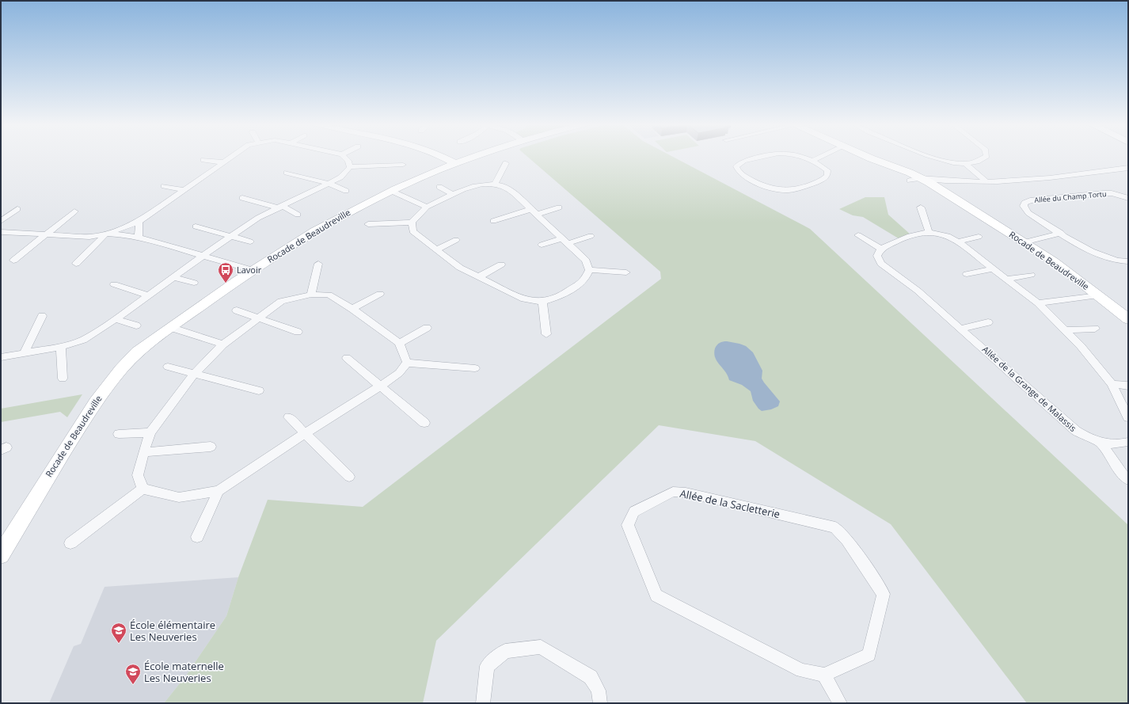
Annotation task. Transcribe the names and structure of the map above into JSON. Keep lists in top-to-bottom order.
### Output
{
  "streets": {
    "street": [
      "Allée du Champ Tortu",
      "Rocade de Beaudreville",
      "Allée de la Grange de Malassis",
      "Allée de la Sacletterie"
    ]
  },
  "places": {
    "bus stop": ["Lavoir"],
    "school or university": ["École élémentaire Les Neuveries", "École maternelle Les Neuveries"]
  }
}
